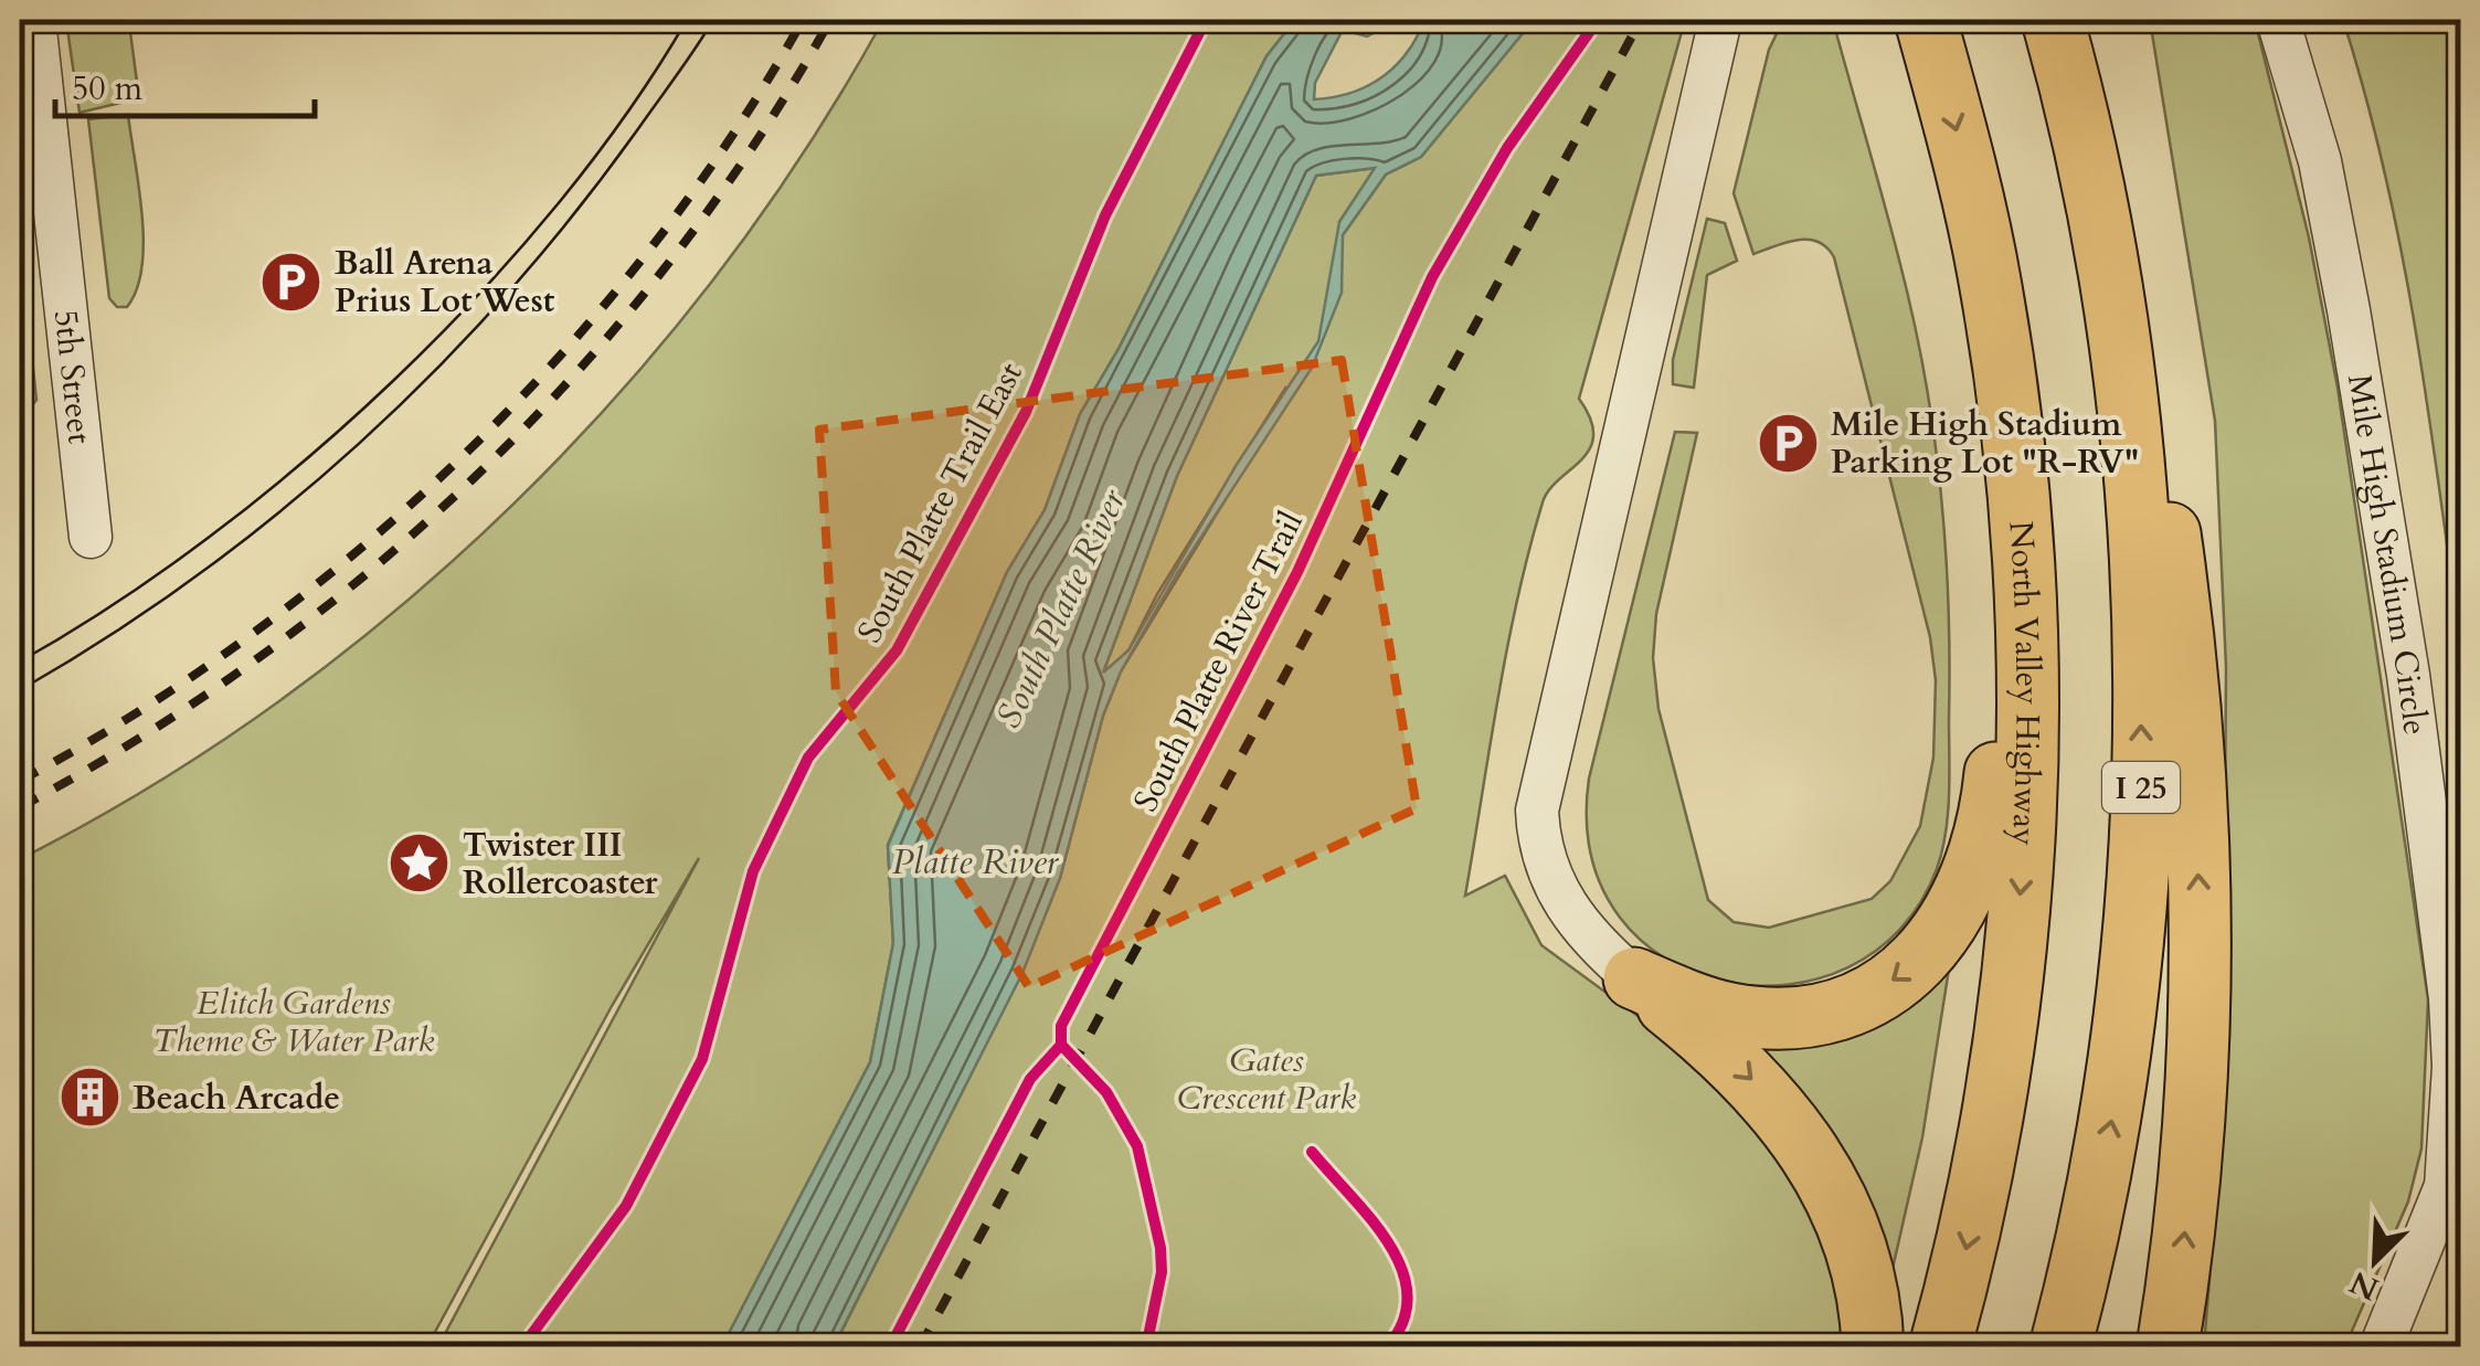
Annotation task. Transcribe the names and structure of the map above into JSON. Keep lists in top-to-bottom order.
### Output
{
  "streets": {
    "highway": ["North Valley Highway", "I 25"],
    "street": ["5th Street", "Mile High Stadium Circle"],
    "cycle path": ["South Platte Trail East", "South Platte River Trail"]
  },
  "water": ["South Platte River", "Platte River"],
  "parks": ["Elitch Gardens Theme & Water Park", "Gates Crescent Park"],
  "places": {
    "parking": ["Ball Arena Prius Lot West", "Mile High Stadium Parking Lot \"R-RV\""],
    "place": ["Twister III Rollercoaster"],
    "building": ["Beach Arcade"]
  },
  "scale_bar": "50 m",
  "north": "bottom left"
}
